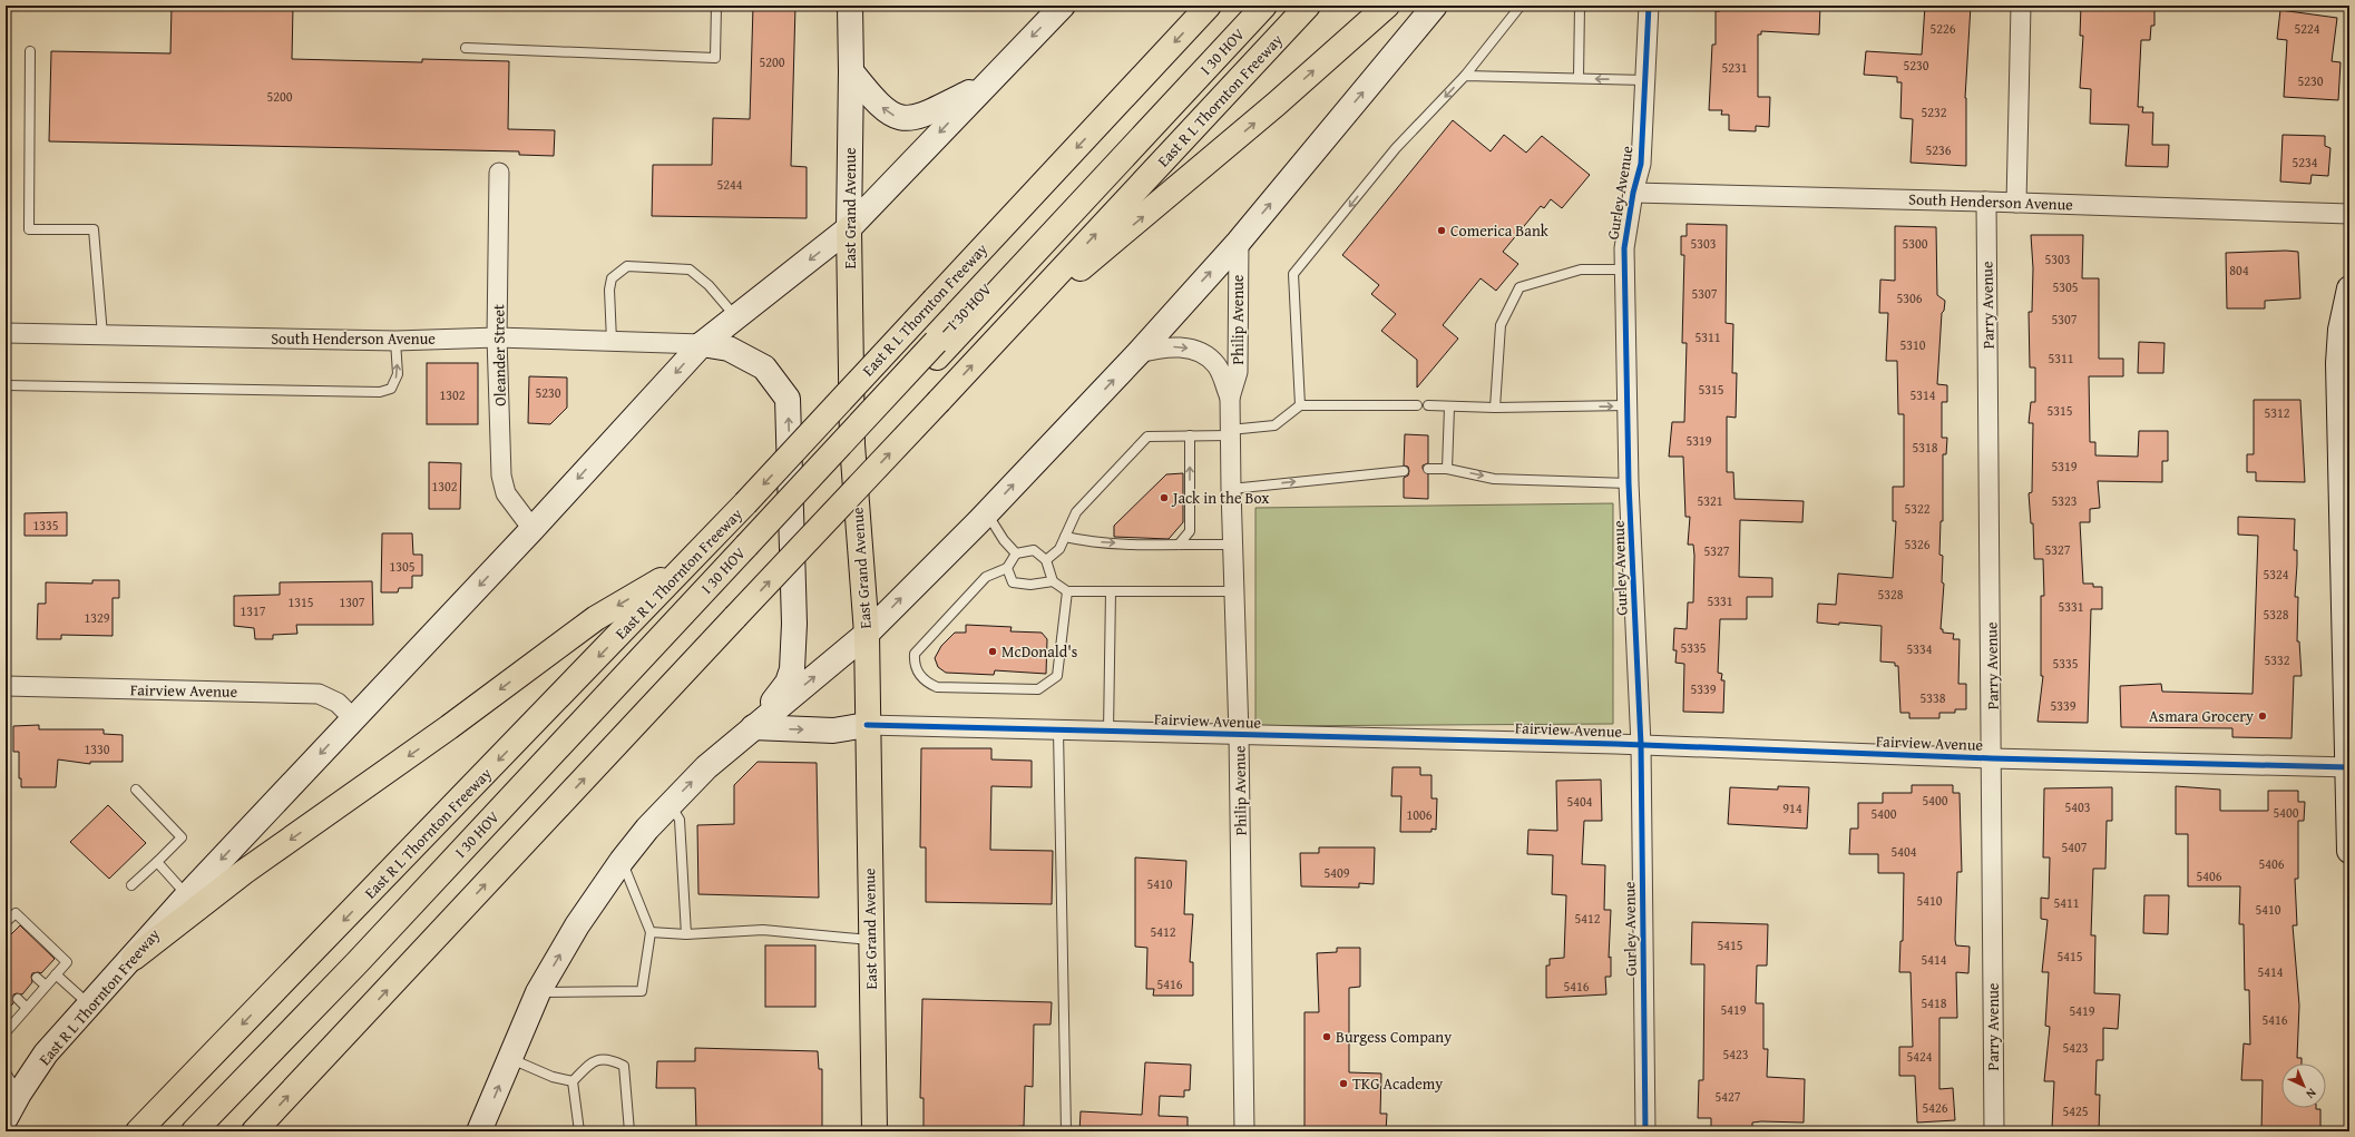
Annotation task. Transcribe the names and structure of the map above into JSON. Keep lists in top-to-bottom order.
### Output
{
  "streets": {
    "main road": ["I 30 HOV", "East R L Thornton Freeway", "East Grand Avenue"],
    "street": [
      "Gurley Avenue",
      "South Henderson Avenue",
      "Parry Avenue",
      "Philip Avenue",
      "Oleander Street",
      "Fairview Avenue"
    ]
  },
  "crossings": [
    ["East R L Thornton Freeway", "South Henderson Avenue"],
    ["East R L Thornton Freeway", "East Grand Avenue"],
    ["East R L Thornton Freeway", "Oleander Street"],
    ["East R L Thornton Freeway", "Fairview Avenue"],
    ["Gurley Avenue", "South Henderson Avenue"],
    ["Gurley Avenue", "Fairview Avenue"],
    ["South Henderson Avenue", "Parry Avenue"],
    ["South Henderson Avenue", "Oleander Street"],
    ["East Grand Avenue", "Fairview Avenue"],
    ["Parry Avenue", "Fairview Avenue"],
    ["Philip Avenue", "Fairview Avenue"]
  ],
  "places": [
    "Comerica Bank",
    "Jack in the Box",
    "McDonald's",
    "Asmara Grocery",
    "Burgess Company",
    "TKG Academy"
  ],
  "house_numbers": [
    "5226",
    "5224",
    "5200",
    "5230",
    "5231",
    "5230",
    "5200",
    "5232",
    "5236",
    "5234",
    "5244",
    "5303",
    "5300",
    "5303",
    "804",
    "5305",
    "5307",
    "5306",
    "5307",
    "5311",
    "5310",
    "5311",
    "5315",
    "5230",
    "1302",
    "5314",
    "5315",
    "5312",
    "5319",
    "5318",
    "5319",
    "1302",
    "5321",
    "5323",
    "5322",
    "1335",
    "5326",
    "5327",
    "5327",
    "1305",
    "5324",
    "5328",
    "5331",
    "1315",
    "1307",
    "5331",
    "1317",
    "5328",
    "1329",
    "5335",
    "5334",
    "5332",
    "5335",
    "5339",
    "5338",
    "5339",
    "1330",
    "5400",
    "5404",
    "5403",
    "914",
    "5400",
    "5400",
    "1006",
    "5407",
    "5404",
    "5406",
    "5409",
    "5406",
    "5410",
    "5410",
    "5411",
    "5410",
    "5412",
    "5412",
    "5415",
    "5415",
    "5414",
    "5414",
    "5416",
    "5416",
    "5418",
    "5419",
    "5419",
    "5416",
    "5423",
    "5423",
    "5424",
    "5427",
    "5426",
    "5425"
  ],
  "north": "bottom right"
}
